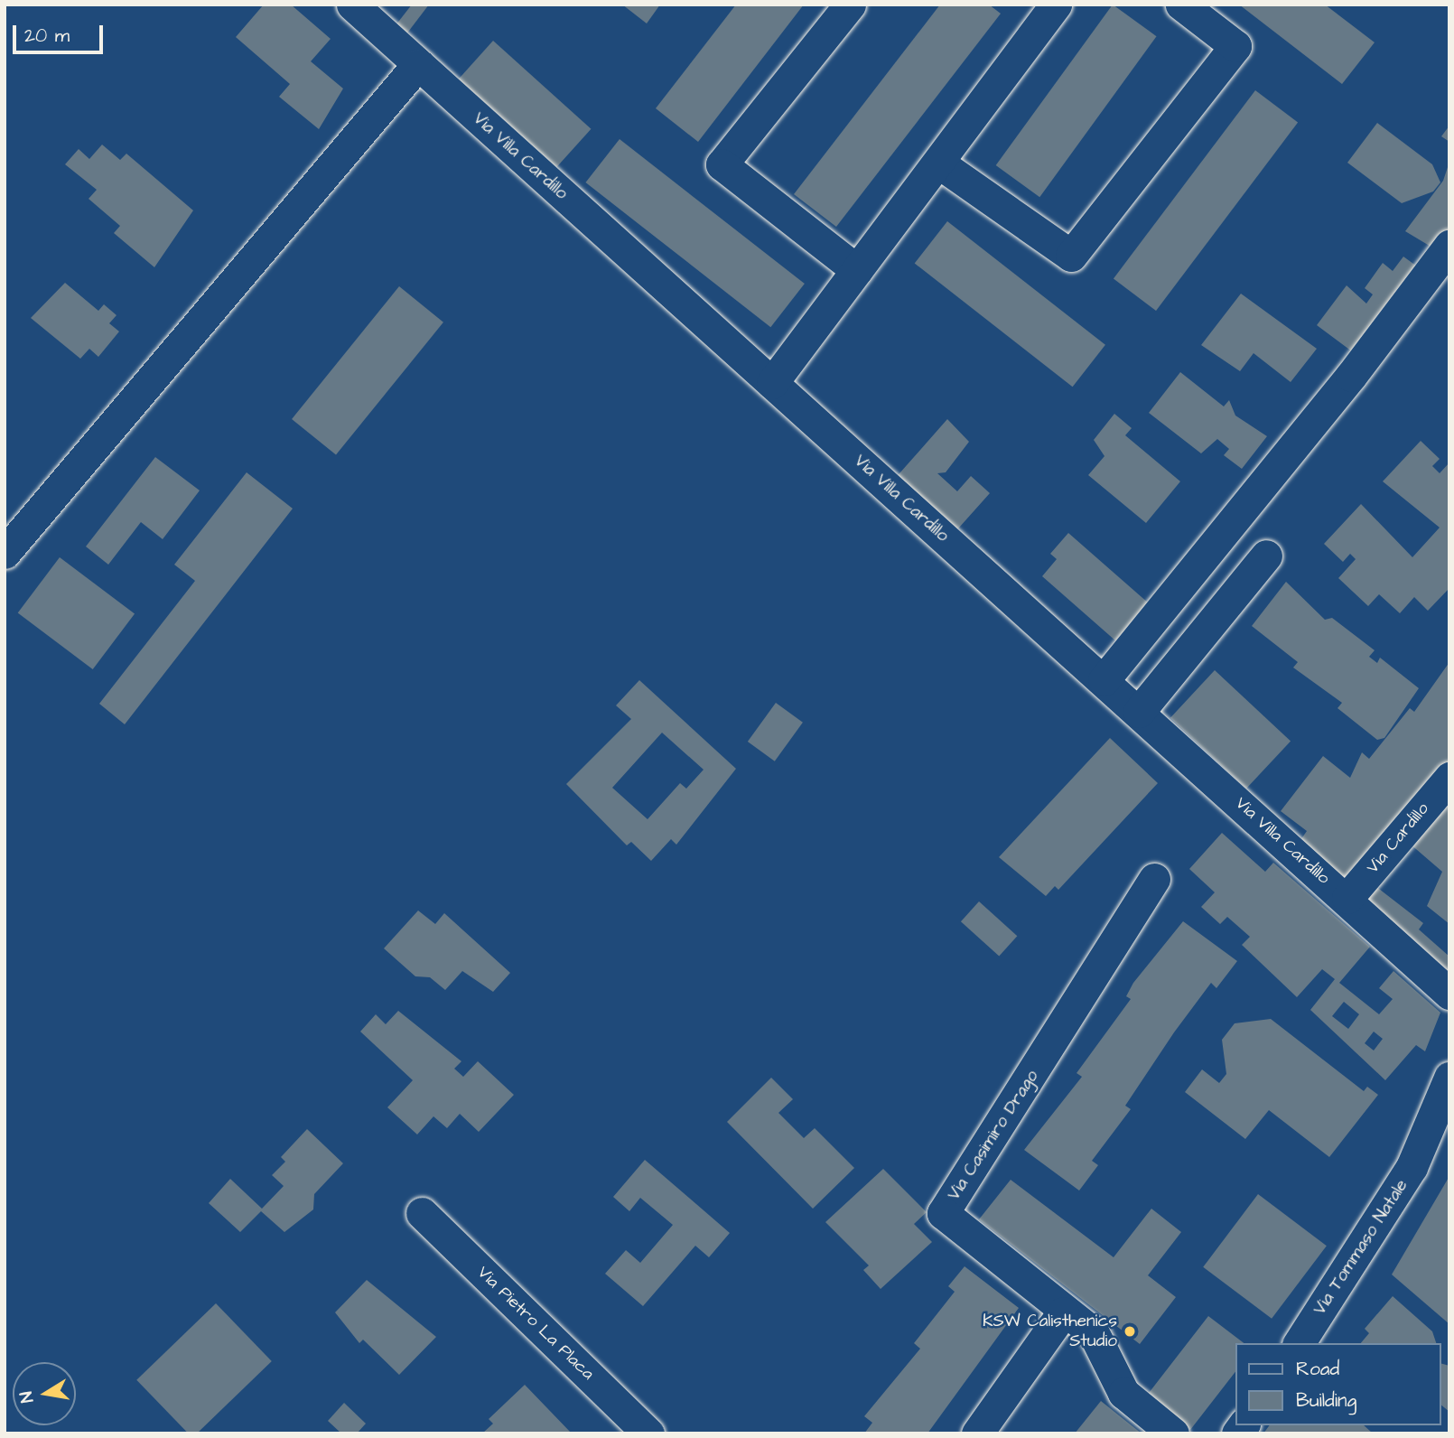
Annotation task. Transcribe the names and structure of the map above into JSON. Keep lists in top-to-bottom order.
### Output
{
  "streets": {
    "street": [
      "Via Villa Cardillo",
      "Via Cardillo",
      "Via Casimiro Drago",
      "Via Tommaso Natale",
      "Via Pietro La Placa"
    ]
  },
  "crossings": [
    ["Via Villa Cardillo", "Via Cardillo"]
  ],
  "places": ["KSW Calisthenics Studio"],
  "legend": ["Road", "Building"],
  "scale_bar": "20 m",
  "north": "left"
}
